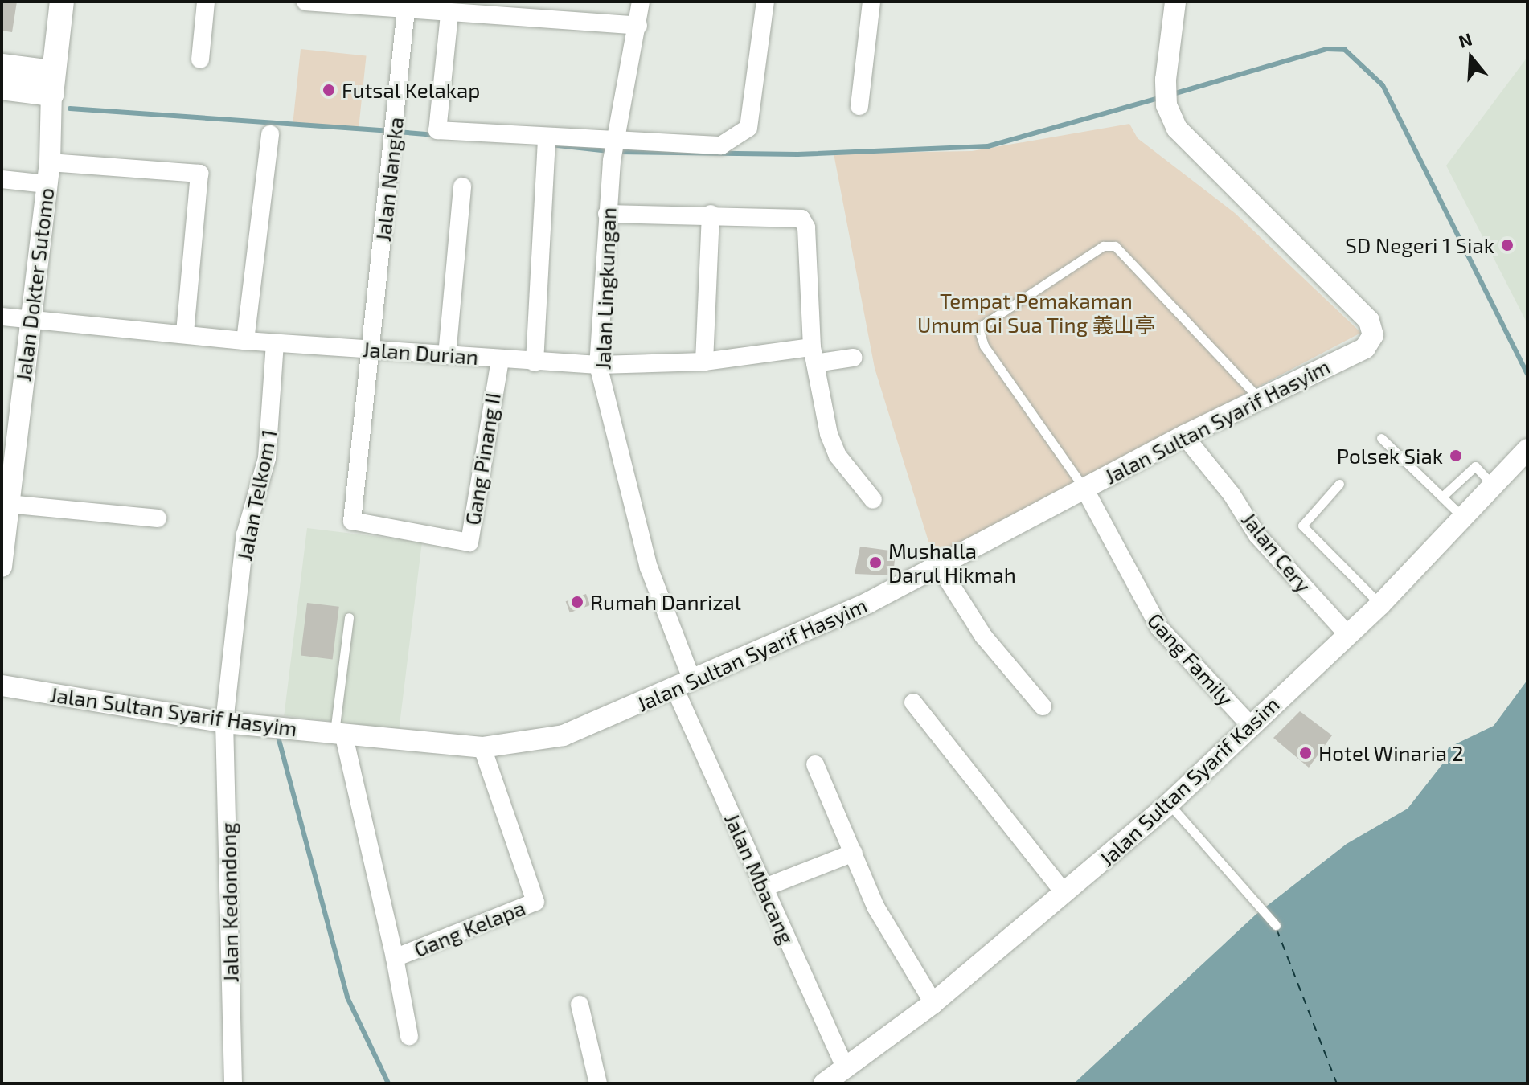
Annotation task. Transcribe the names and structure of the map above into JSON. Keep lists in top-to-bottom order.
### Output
{
  "streets": {
    "main road": ["Jalan Dokter Sutomo"],
    "street": [
      "Jalan Nangka",
      "Jalan Lingkungan",
      "Jalan Durian",
      "Jalan Sultan Syarif Hasyim",
      "Gang Pinang II",
      "Jalan Telkom 1",
      "Jalan Cery",
      "Gang Family",
      "Jalan Sultan Syarif Kasim",
      "Jalan Mbacang",
      "Jalan Kedondong",
      "Gang Kelapa"
    ]
  },
  "crossings": [
    ["Jalan Nangka", "Jalan Durian"],
    ["Jalan Nangka", "Gang Pinang II"],
    ["Jalan Dokter Sutomo", "Jalan Durian"],
    ["Jalan Lingkungan", "Jalan Durian"],
    ["Jalan Lingkungan", "Jalan Sultan Syarif Hasyim"],
    ["Jalan Lingkungan", "Jalan Mbacang"],
    ["Jalan Durian", "Gang Pinang II"],
    ["Jalan Durian", "Jalan Telkom 1"],
    ["Jalan Sultan Syarif Hasyim", "Jalan Telkom 1"],
    ["Jalan Sultan Syarif Hasyim", "Jalan Cery"],
    ["Jalan Sultan Syarif Hasyim", "Gang Family"],
    ["Jalan Sultan Syarif Hasyim", "Jalan Mbacang"],
    ["Jalan Sultan Syarif Hasyim", "Jalan Kedondong"],
    ["Jalan Sultan Syarif Hasyim", "Gang Kelapa"],
    ["Jalan Telkom 1", "Jalan Kedondong"],
    ["Jalan Cery", "Jalan Sultan Syarif Kasim"],
    ["Gang Family", "Jalan Sultan Syarif Kasim"],
    ["Jalan Sultan Syarif Kasim", "Jalan Mbacang"]
  ],
  "parks": ["Tempat Pemakaman Umum Gi Sua Ting 義山亭"],
  "places": [
    "Futsal Kelakap",
    "SD Negeri 1 Siak",
    "Polsek Siak",
    "Mushalla Darul Hikmah",
    "Rumah Danrizal",
    "Hotel Winaria 2"
  ],
  "north": "top"
}
